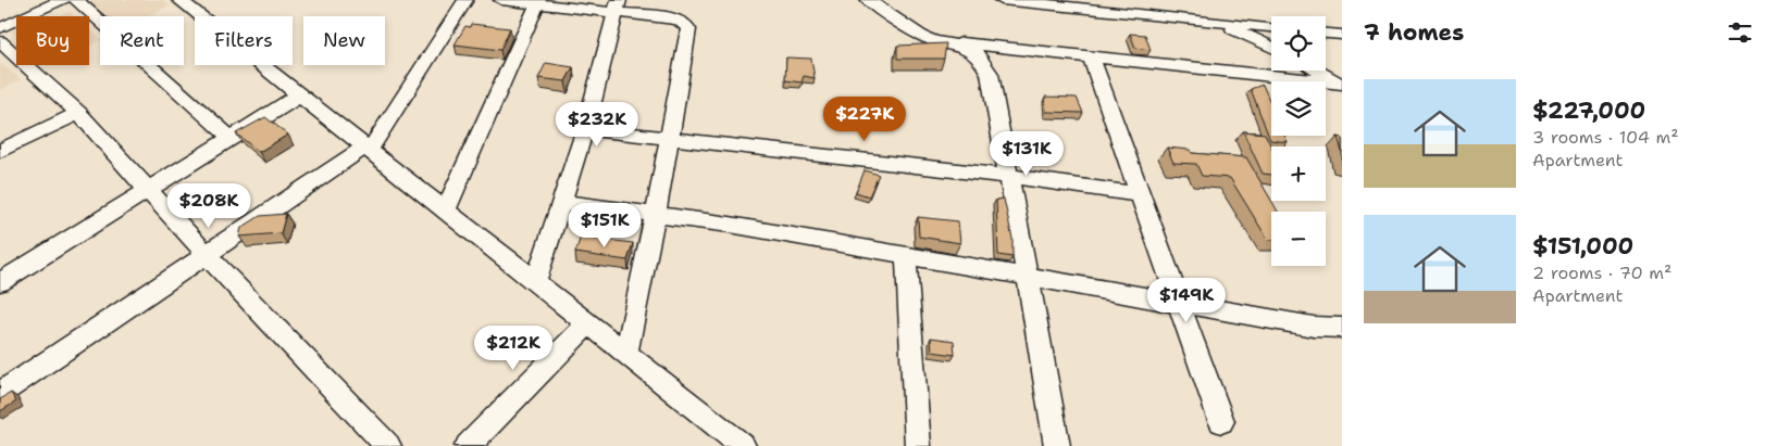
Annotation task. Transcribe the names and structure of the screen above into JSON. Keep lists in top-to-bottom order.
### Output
{
  "page": {
    "heading": "7 homes",
    "map_buttons": ["+", "−"],
    "chip": [
      "Buy",
      "Rent",
      "Filters",
      "New"
    ],
    "list": [
      {
        "name": "$227,000",
        "note": "3 rooms · 104 m² · Apartment"
      },
      {
        "name": "$151,000",
        "note": "2 rooms · 70 m² · Apartment"
      }
    ],
    "price": [
      "$227K",
      "$232K",
      "$131K",
      "$208K",
      "$151K",
      "$149K",
      "$212K"
    ]
  }
}
